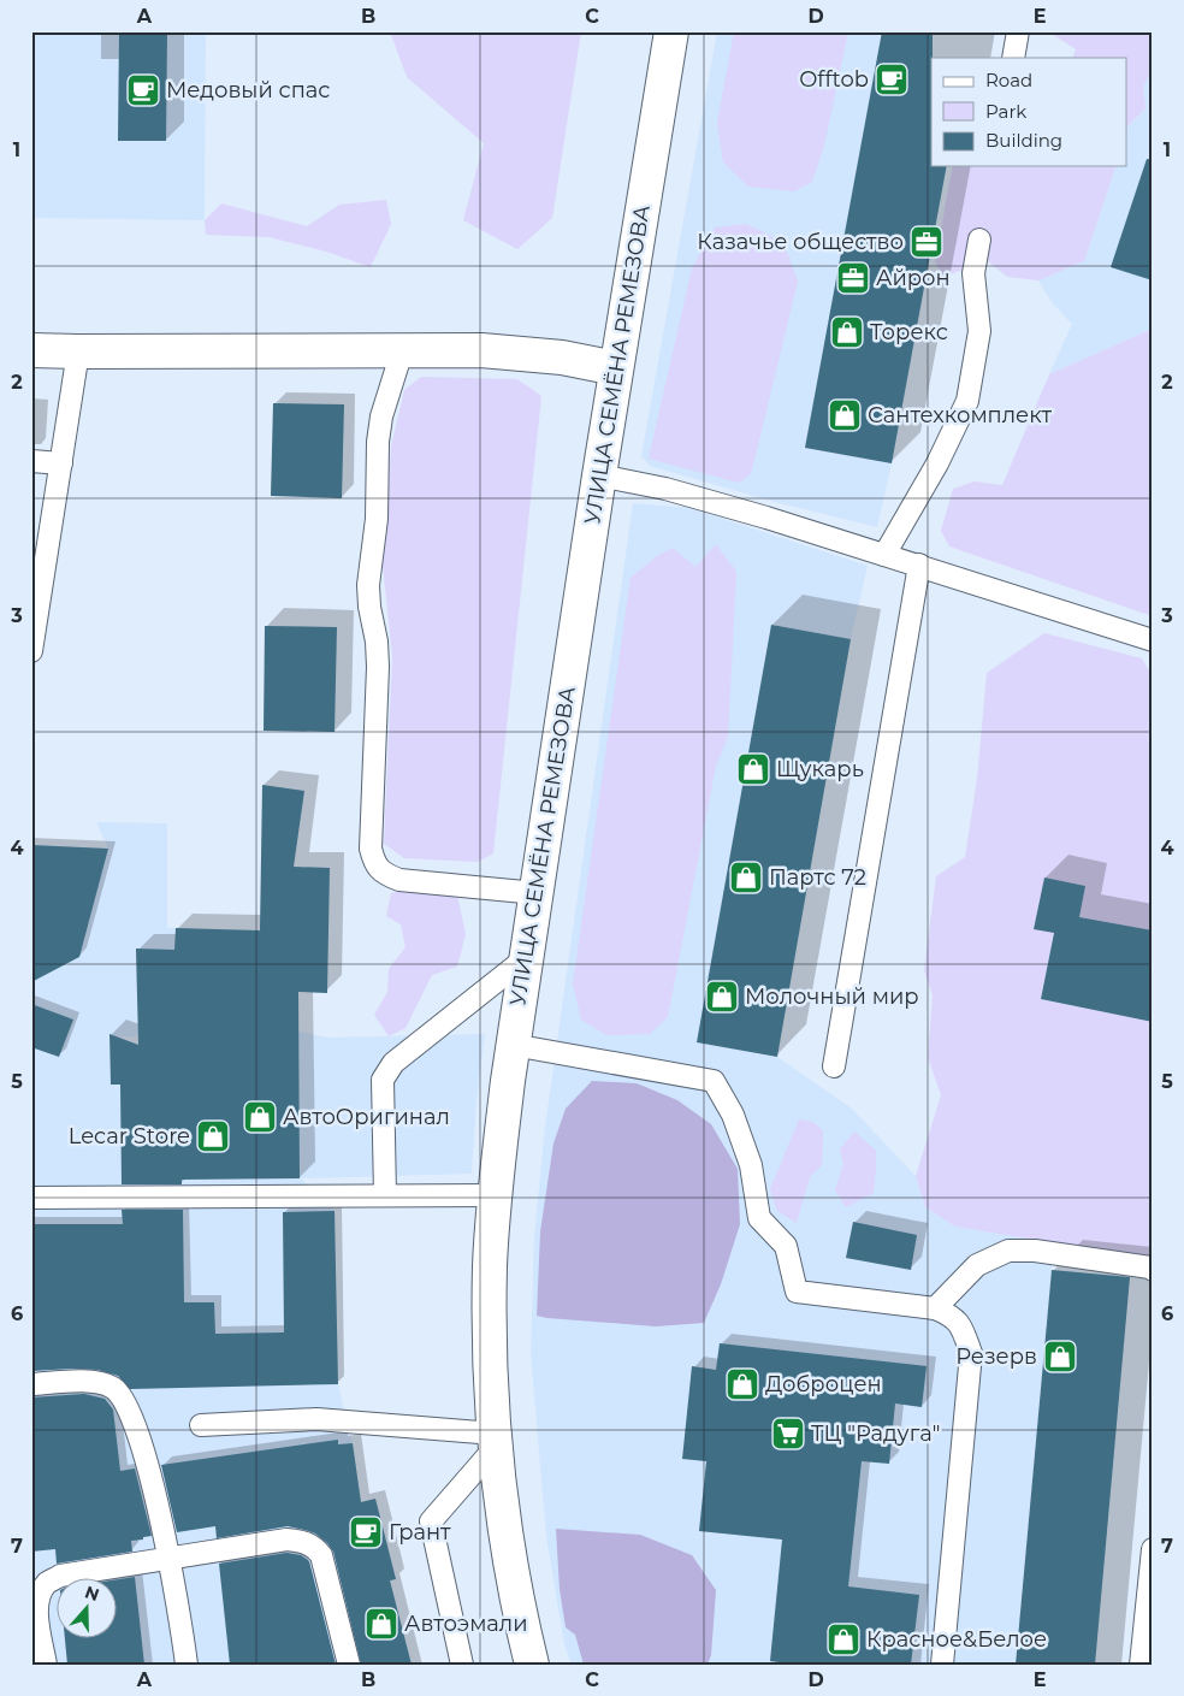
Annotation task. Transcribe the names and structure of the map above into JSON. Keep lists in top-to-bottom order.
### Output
{
  "streets": {
    "main road": ["УЛИЦА СЕМЁНА РЕМЕЗОВА"]
  },
  "places": {
    "cafe": ["Offtob", "Медовый спас", "Грант"],
    "office": ["Казачье общество", "Айрон"],
    "shop": [
      "Торекс",
      "Сантехкомплект",
      "Щукарь",
      "Партс 72",
      "Молочный мир",
      "АвтоОригинал",
      "Lecar Store",
      "Резерв",
      "Доброцен",
      "Автоэмали",
      "Красное&Белое"
    ],
    "supermarket": ["ТЦ \"Радуга\""]
  },
  "legend": ["Road", "Park", "Building"],
  "north": "top",
  "grid": {
    "columns": [
      "A",
      "B",
      "C",
      "D",
      "E"
    ],
    "rows": [
      "1",
      "2",
      "3",
      "4",
      "5",
      "6",
      "7"
    ]
  }
}
